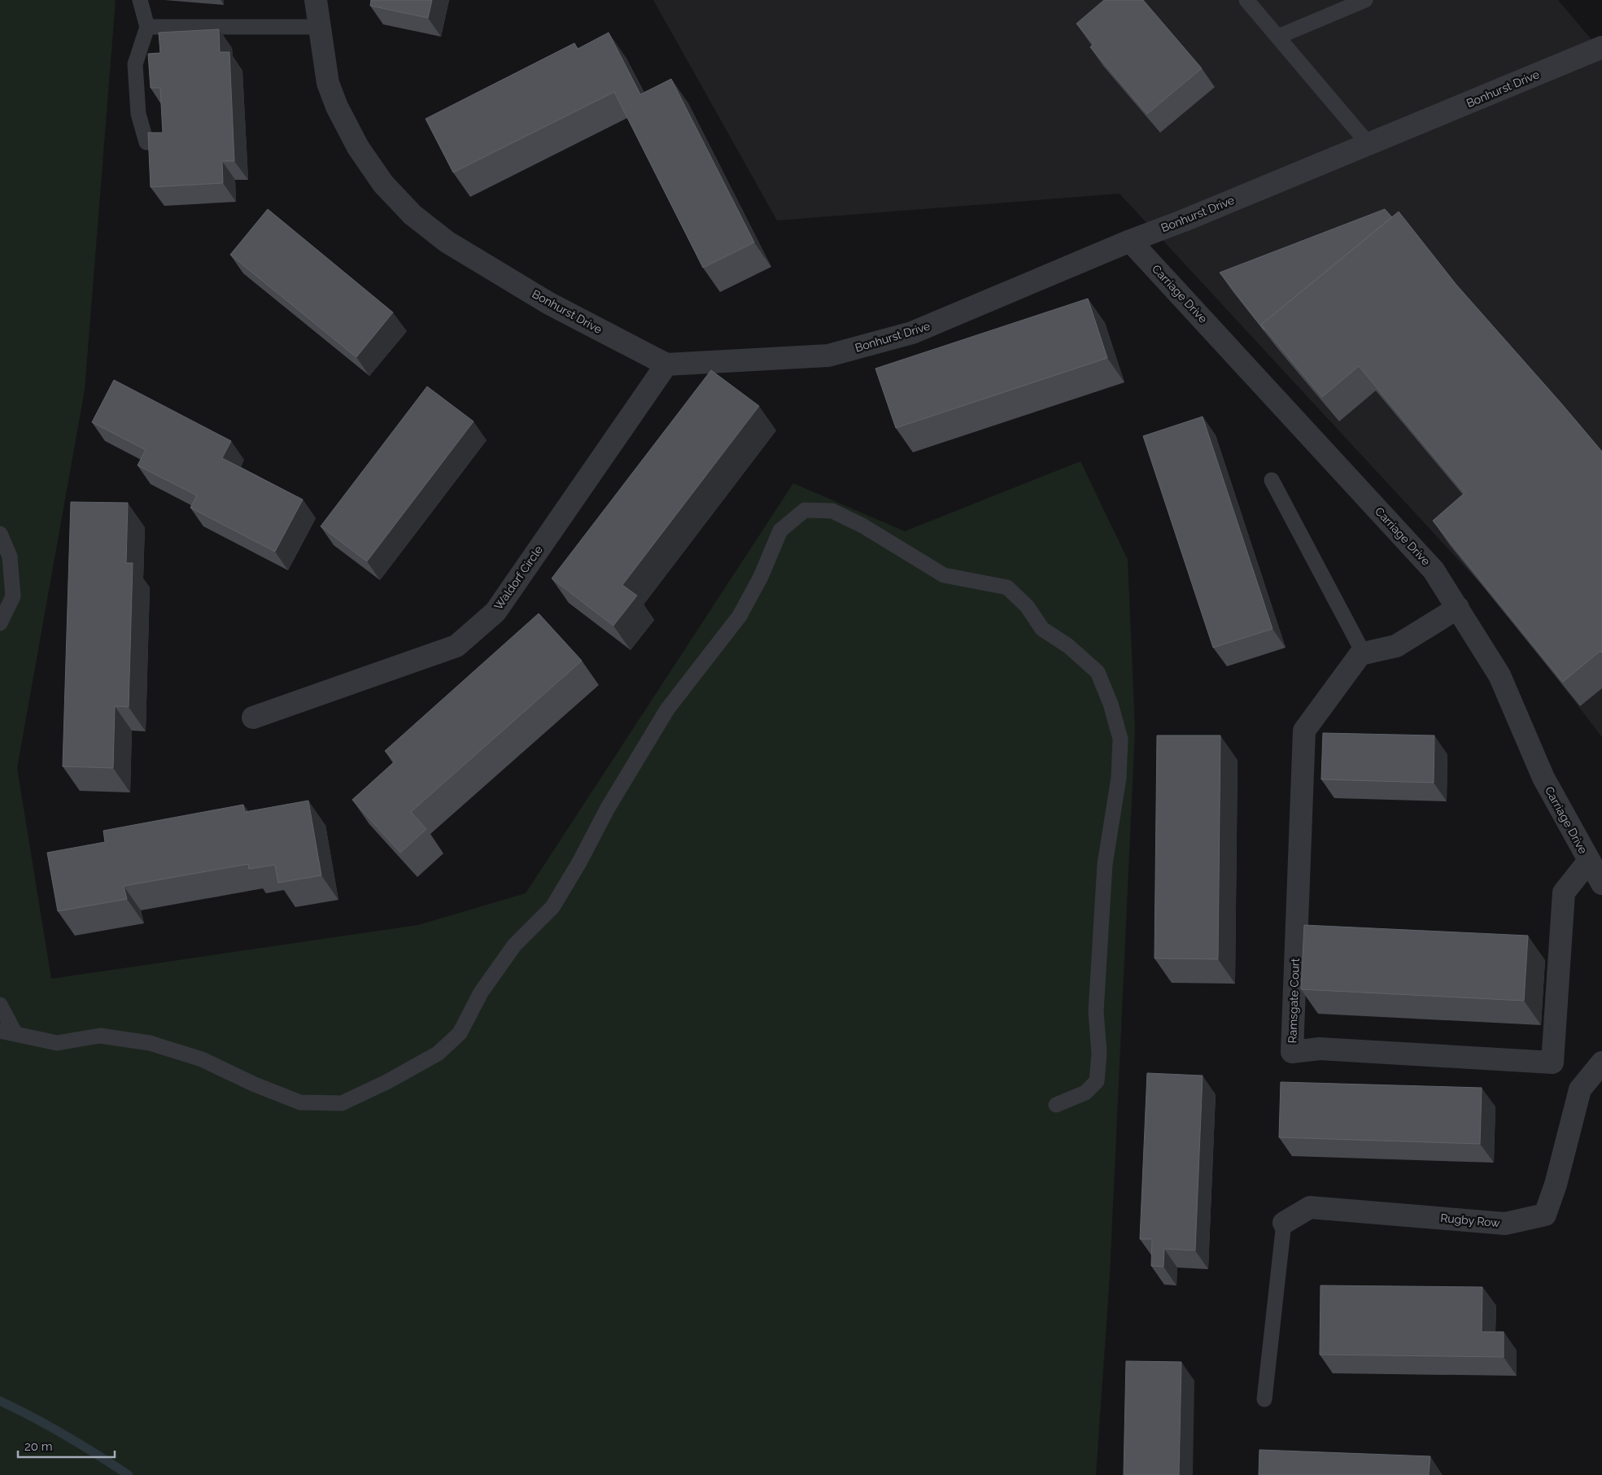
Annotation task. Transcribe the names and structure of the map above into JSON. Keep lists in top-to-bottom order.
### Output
{
  "streets": {
    "street": [
      "Bonhurst Drive",
      "Carriage Drive",
      "Waldorf Circle",
      "Ramsgate Court",
      "Rugby Row"
    ]
  },
  "crossings": [
    ["Bonhurst Drive", "Carriage Drive"],
    ["Bonhurst Drive", "Waldorf Circle"],
    ["Carriage Drive", "Ramsgate Court"]
  ],
  "scale_bar": "20 m"
}
